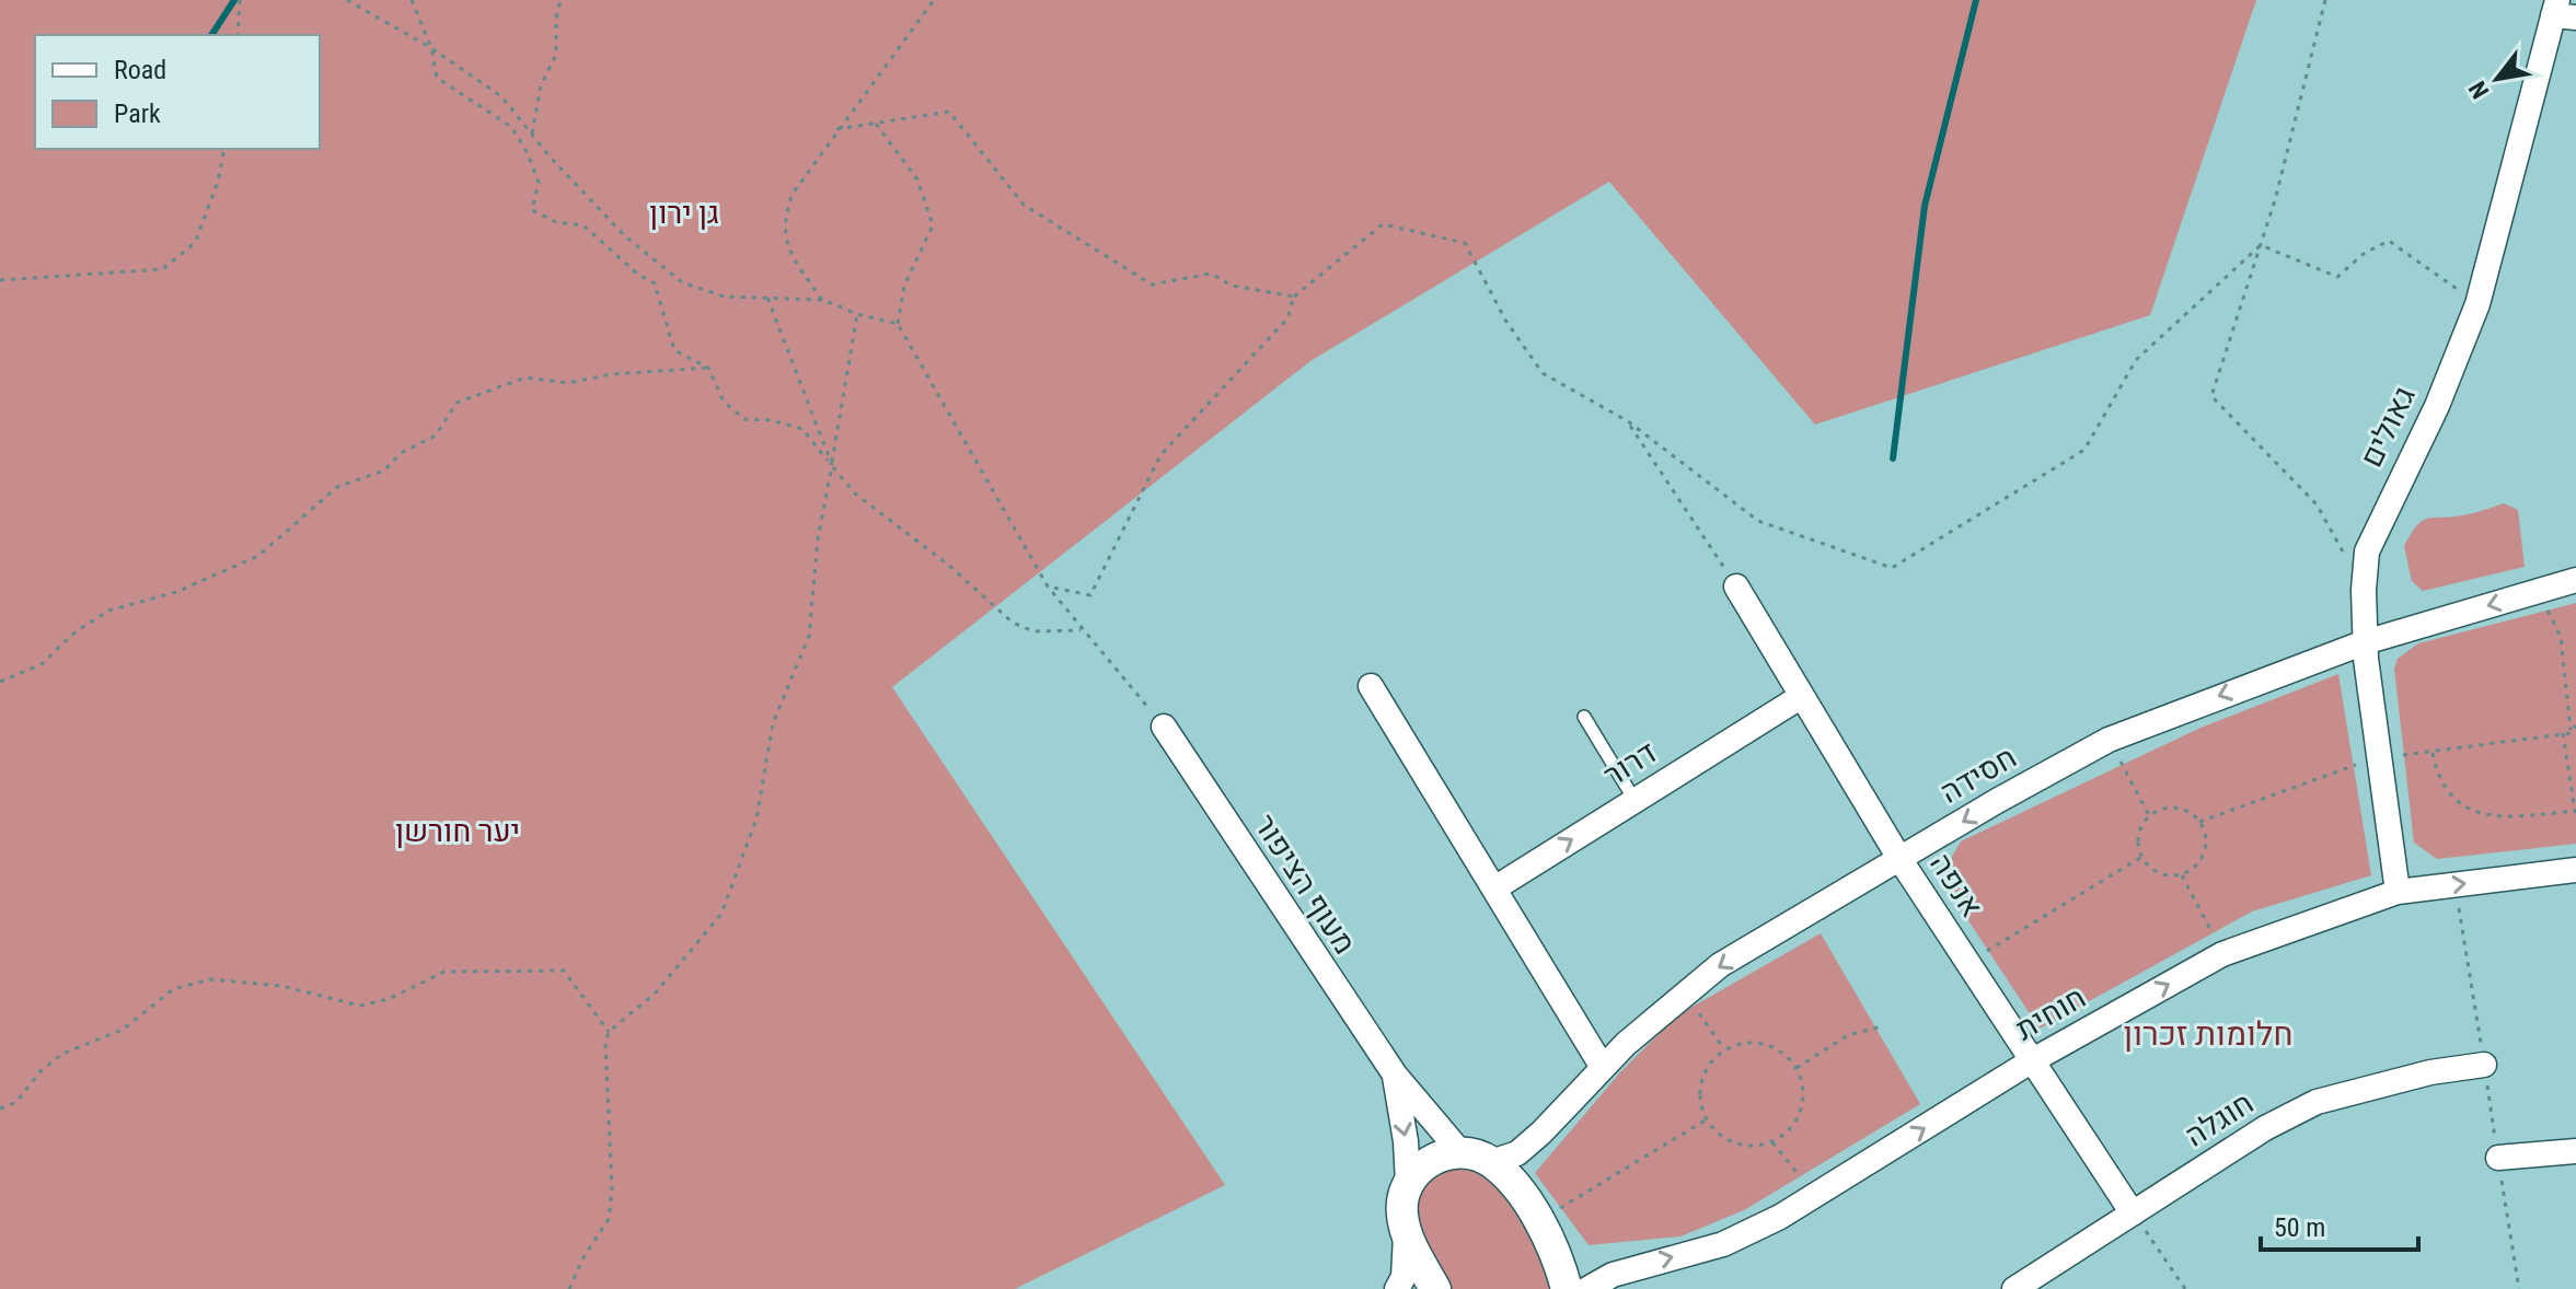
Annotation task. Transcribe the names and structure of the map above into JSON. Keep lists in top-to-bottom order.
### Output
{
  "streets": {
    "street": [
      "גאולים",
      "דרור",
      "חסידה",
      "מעוף הציפור",
      "אנפה",
      "חוחית",
      "חוגלה"
    ]
  },
  "crossings": [
    ["גאולים", "חסידה"],
    ["גאולים", "חוחית"],
    ["דרור", "אנפה"],
    ["חסידה", "אנפה"],
    ["אנפה", "חוחית"],
    ["אנפה", "חוגלה"]
  ],
  "one_way": ["דרור", "חסידה", "חוחית"],
  "districts": ["חלומות זכרון"],
  "parks": ["גן ירון", "יער חורשן"],
  "legend": ["Road", "Park"],
  "scale_bar": "50 m",
  "north": "bottom left"
}
